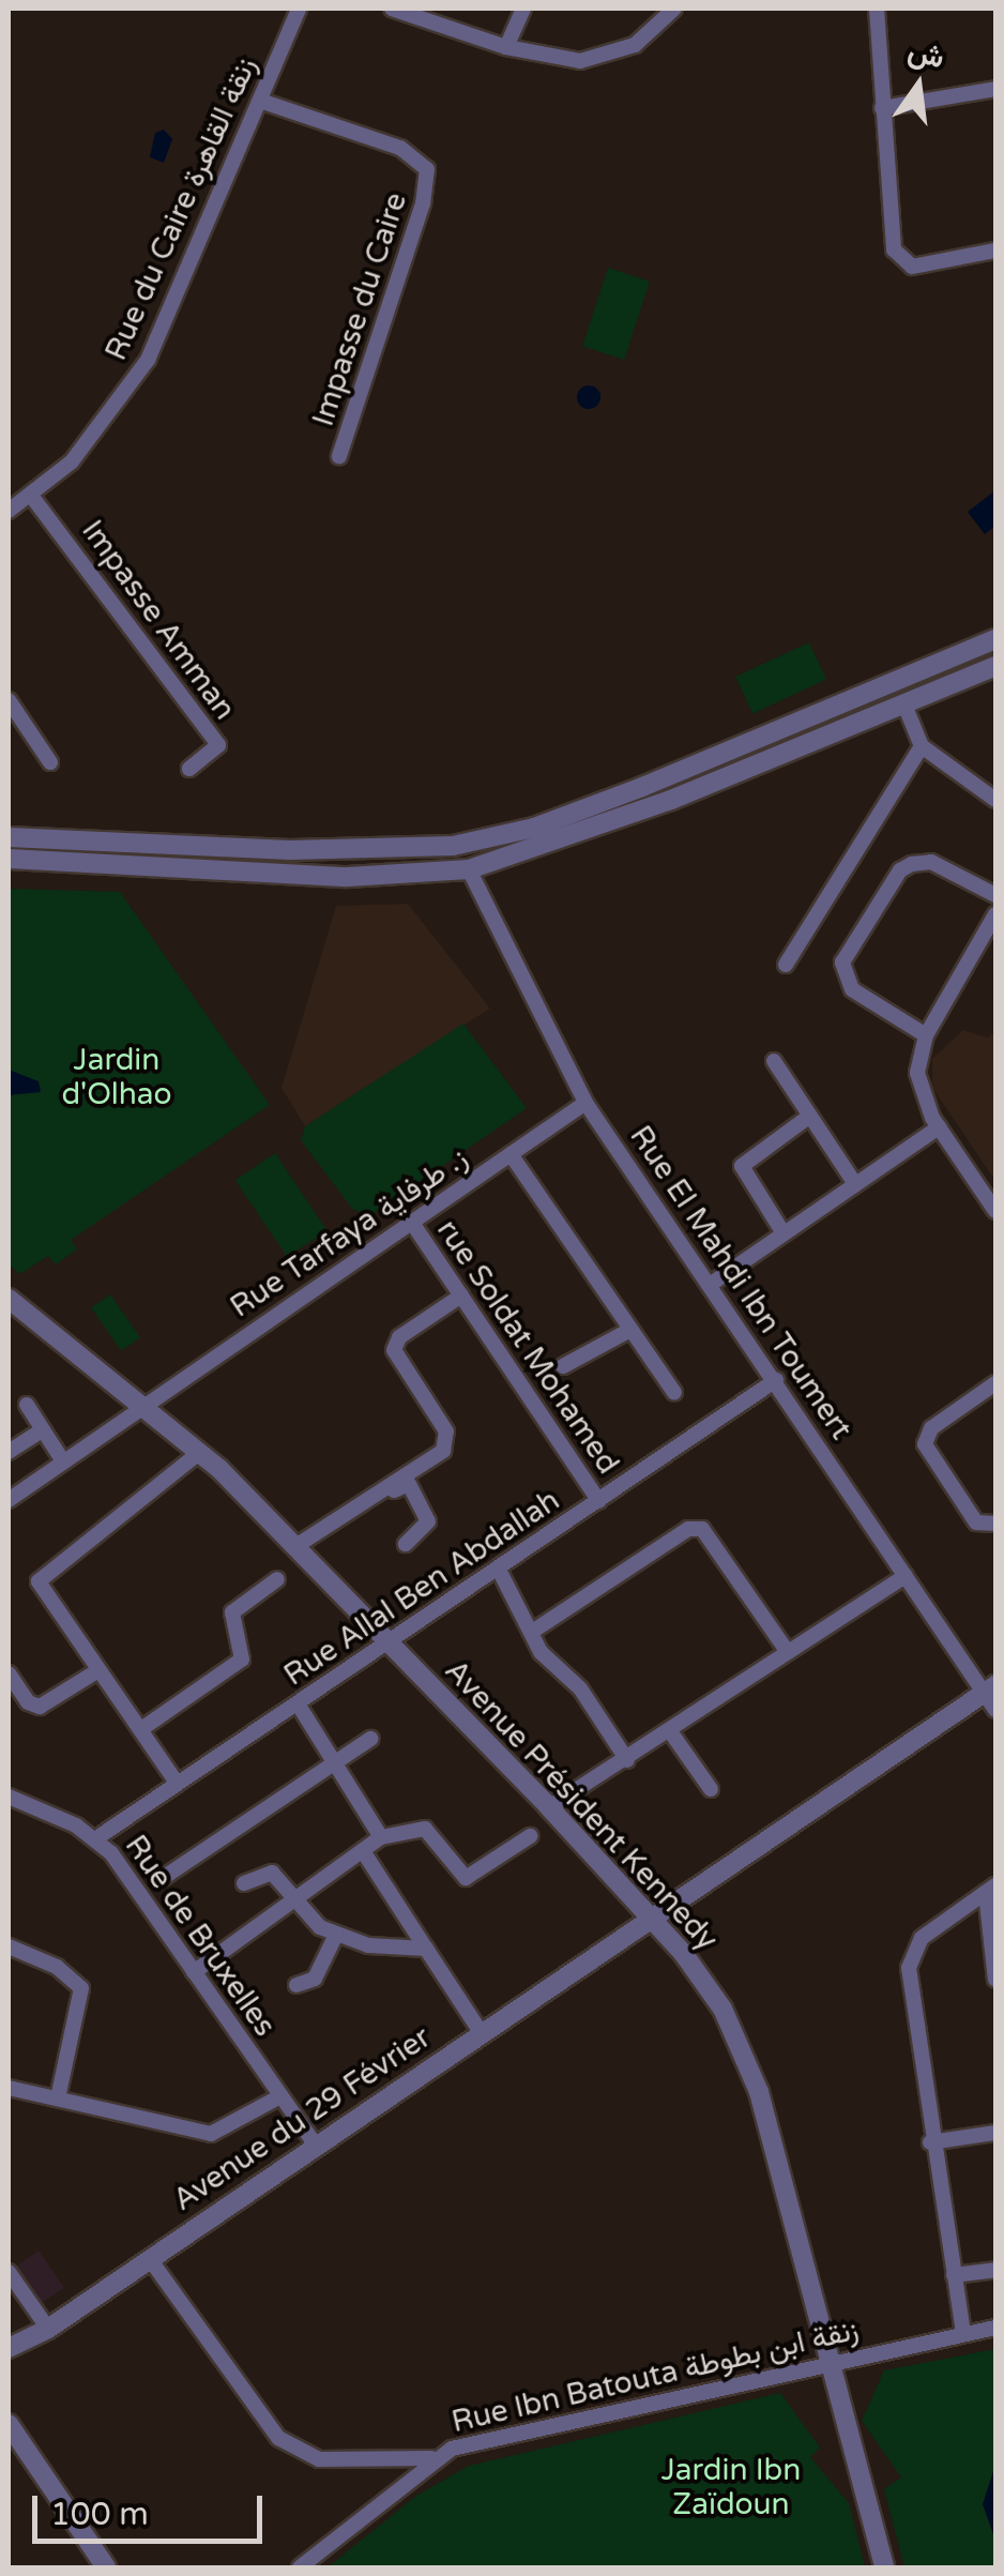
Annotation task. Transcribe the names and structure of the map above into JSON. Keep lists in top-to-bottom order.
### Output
{
  "streets": {
    "street": [
      "Rue du Caire زنقة القاهرة",
      "Impasse du Caire",
      "Impasse Amman",
      "Rue Tarfaya ز. طرفاية",
      "Rue El Mahdi Ibn Toumert",
      "rue Soldat Mohamed",
      "Rue Allal Ben Abdallah",
      "Avenue Président Kennedy",
      "Rue de Bruxelles",
      "Avenue du 29 Février",
      "Rue Ibn Batouta زنقة ابن بطوطة"
    ]
  },
  "crossings": [
    ["Rue du Caire زنقة القاهرة", "Impasse du Caire"],
    ["Rue du Caire زنقة القاهرة", "Impasse Amman"],
    ["Rue Tarfaya ز. طرفاية", "Rue El Mahdi Ibn Toumert"],
    ["Rue Tarfaya ز. طرفاية", "rue Soldat Mohamed"],
    ["Rue Tarfaya ز. طرفاية", "Avenue Président Kennedy"],
    ["Rue El Mahdi Ibn Toumert", "Rue Allal Ben Abdallah"],
    ["Rue El Mahdi Ibn Toumert", "Avenue du 29 Février"],
    ["rue Soldat Mohamed", "Rue Allal Ben Abdallah"],
    ["Rue Allal Ben Abdallah", "Avenue Président Kennedy"],
    ["Rue Allal Ben Abdallah", "Rue de Bruxelles"],
    ["Avenue Président Kennedy", "Avenue du 29 Février"],
    ["Avenue Président Kennedy", "Rue Ibn Batouta زنقة ابن بطوطة"],
    ["Rue de Bruxelles", "Avenue du 29 Février"]
  ],
  "parks": ["Jardin d'Olhao", "Jardin Ibn Zaïdoun"],
  "scale_bar": "100 m",
  "north": "top"
}
